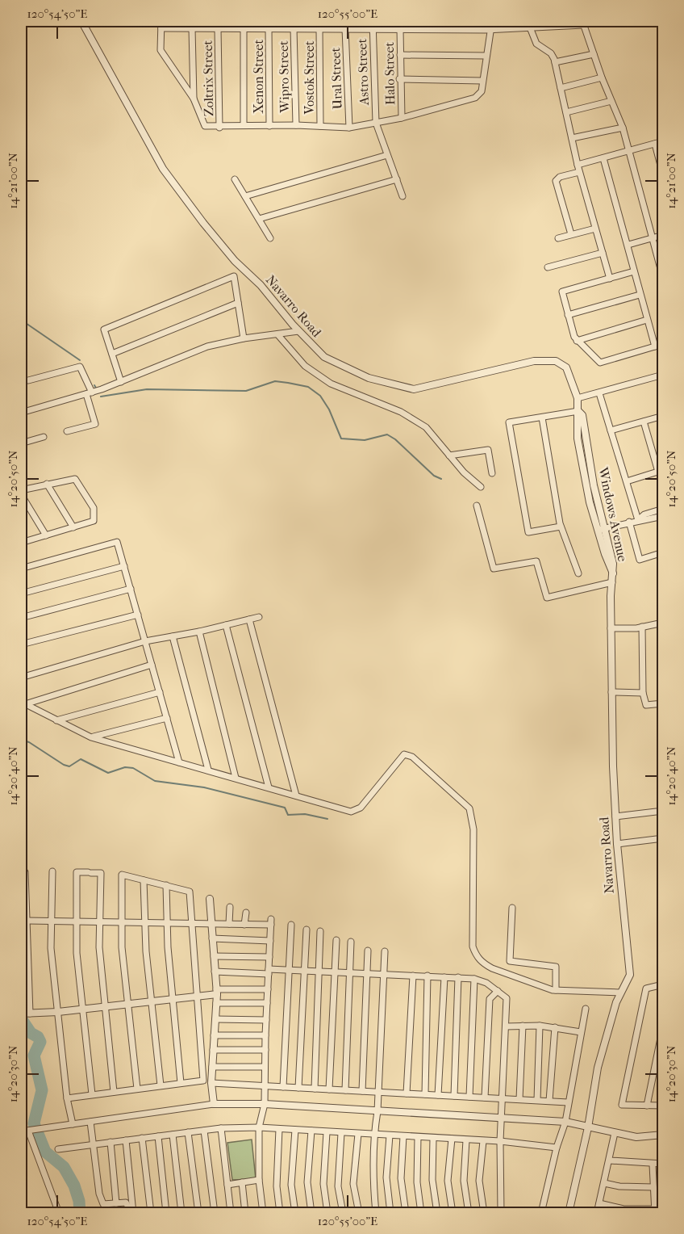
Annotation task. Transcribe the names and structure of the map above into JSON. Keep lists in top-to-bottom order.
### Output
{
  "streets": {
    "street": [
      "Astro Street",
      "Halo Street",
      "Xenon Street",
      "Wipro Street",
      "Vostok Street",
      "Zoltrix Street",
      "Ural Street",
      "Navarro Road",
      "Windows Avenue"
    ]
  },
  "crossings": [
    ["Navarro Road", "Windows Avenue"]
  ],
  "coordinates": [
    "120°54'50\"E",
    "120°55'00\"E",
    "14°21'00\"N",
    "14°20'50\"N",
    "14°20'40\"N",
    "14°20'30\"N"
  ]
}
